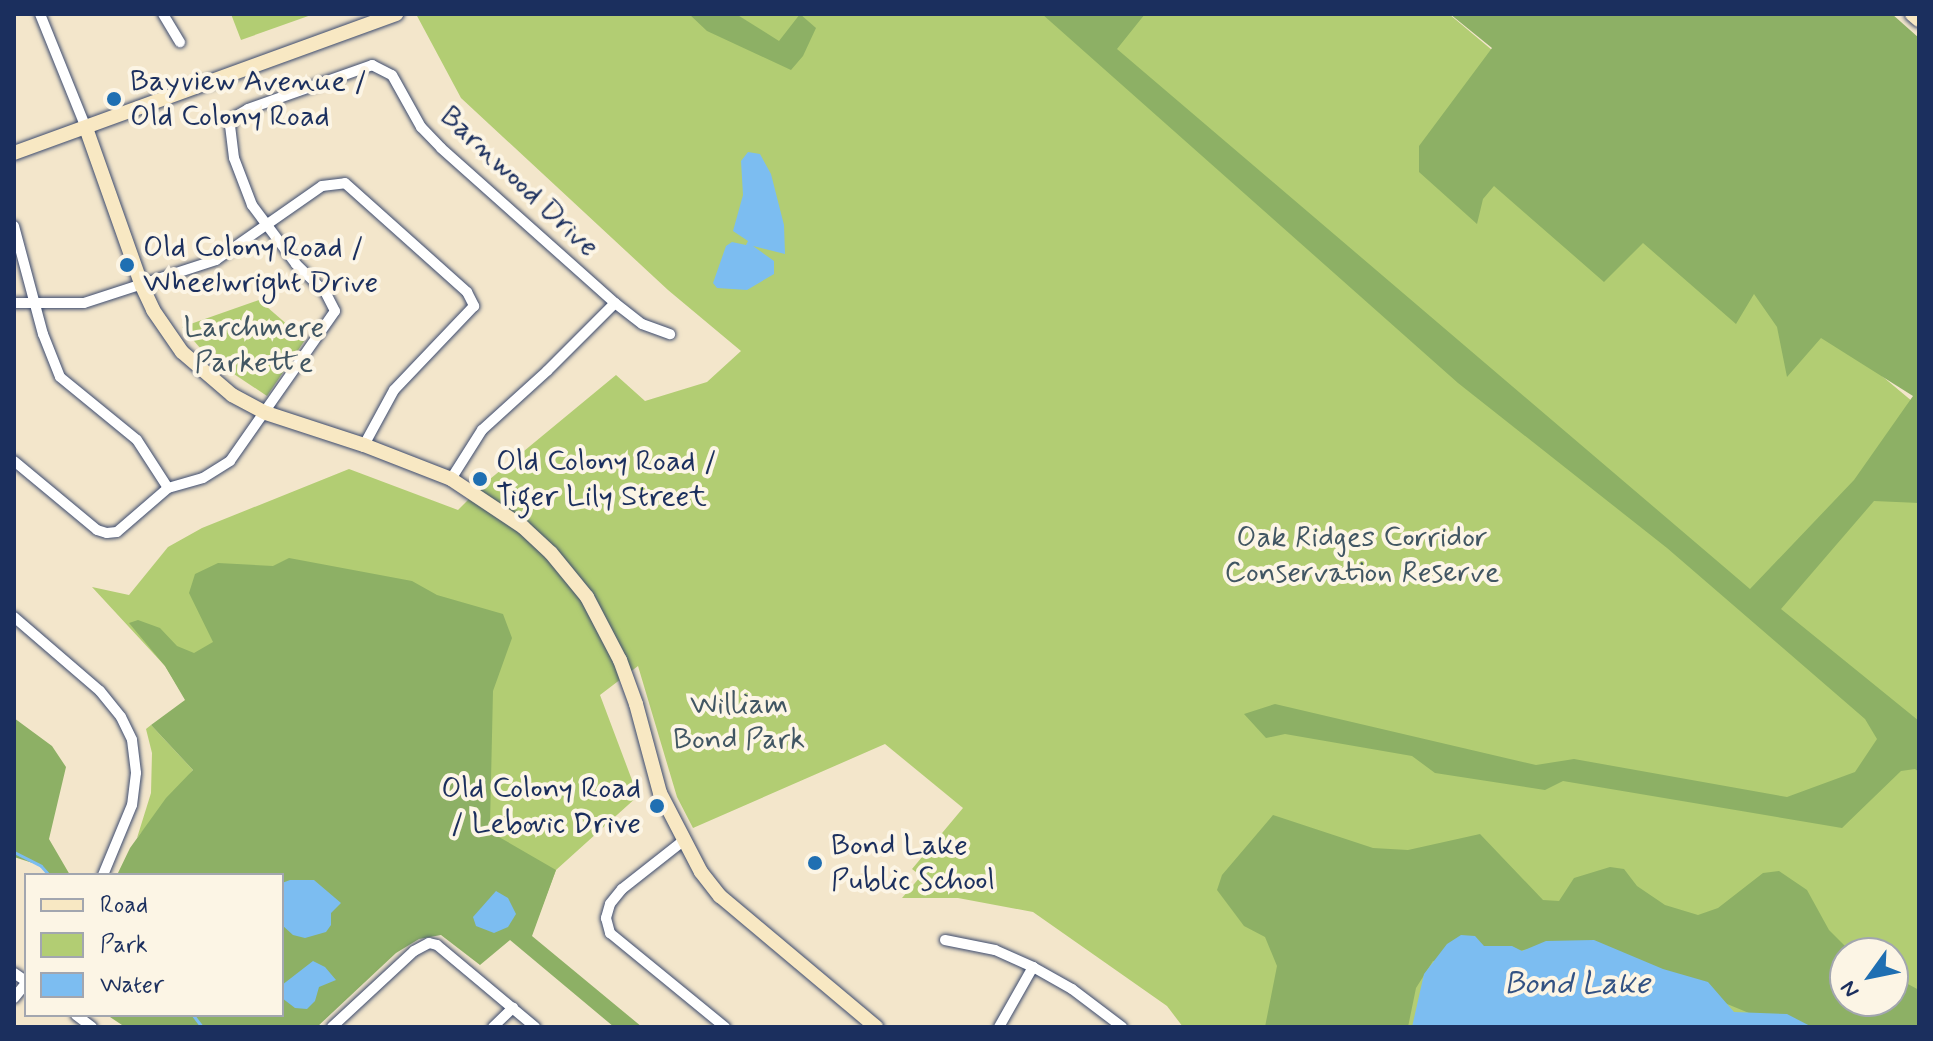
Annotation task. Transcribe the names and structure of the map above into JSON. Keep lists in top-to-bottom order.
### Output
{
  "streets": {
    "street": ["Barnwood Drive"]
  },
  "water": ["Bond Lake"],
  "parks": ["Larchmere Parkette", "Oak Ridges Corridor Conservation Reserve", "William Bond Park"],
  "places": [
    "Bayview Avenue / Old Colony Road",
    "Old Colony Road / Wheelwright Drive",
    "Old Colony Road / Tiger Lily Street",
    "Old Colony Road / Lebovic Drive",
    "Bond Lake Public School"
  ],
  "legend": ["Road", "Park", "Water"],
  "north": "bottom left"
}
